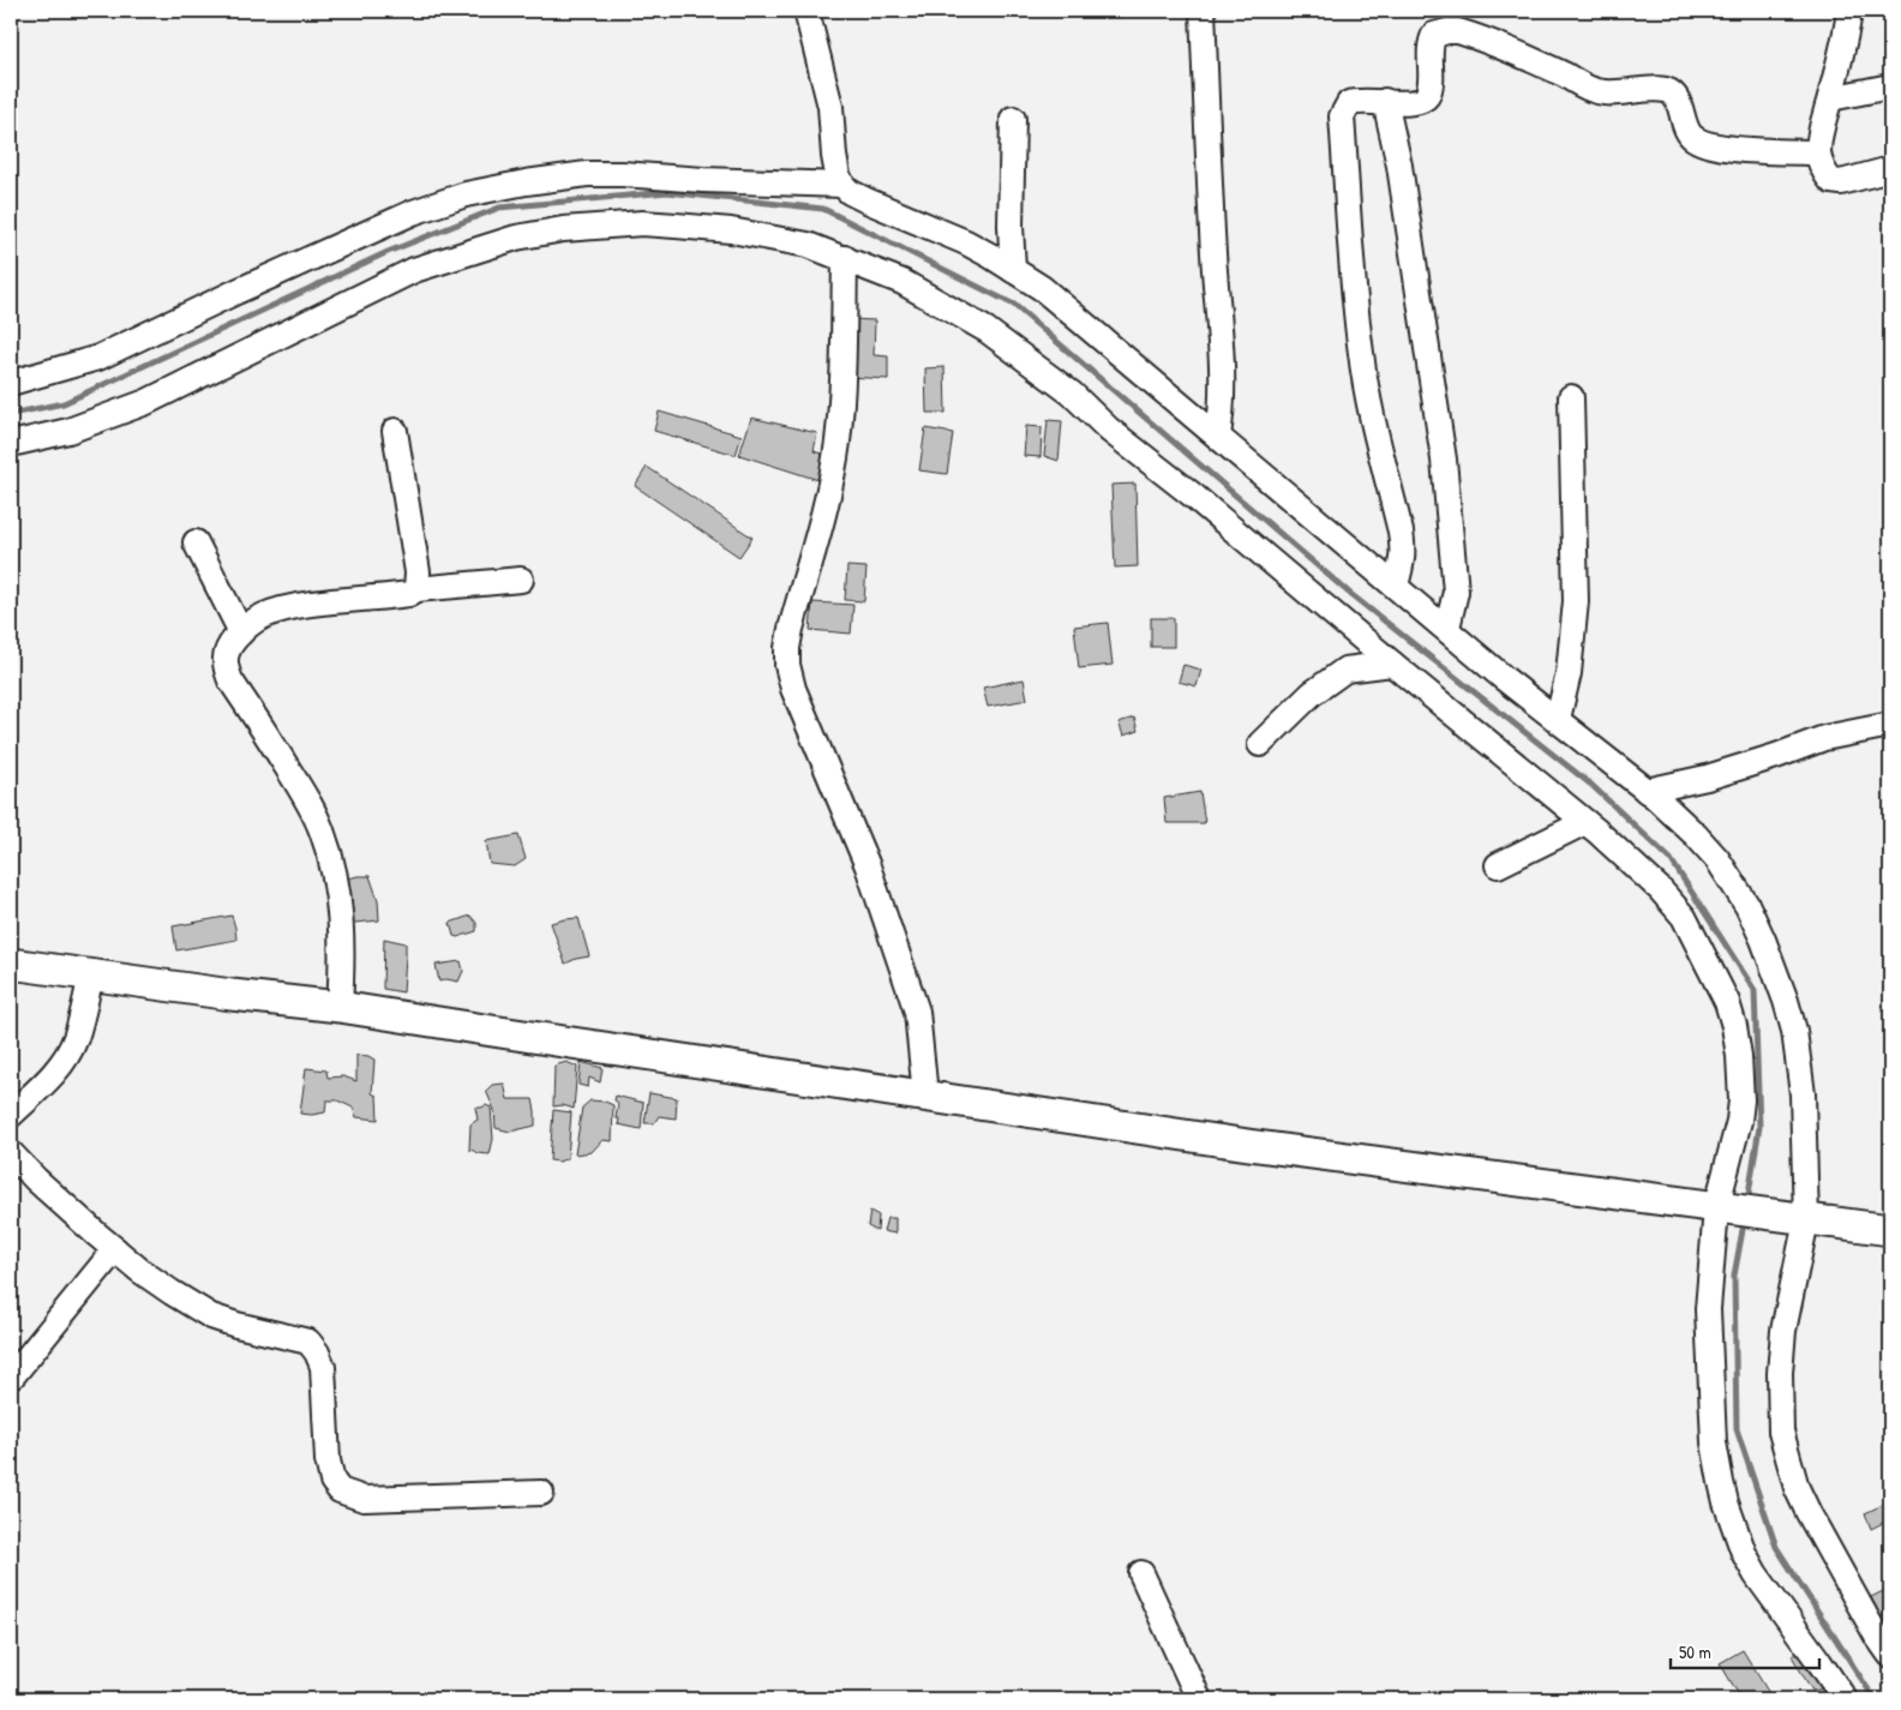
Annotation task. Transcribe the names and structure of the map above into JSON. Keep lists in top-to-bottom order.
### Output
{
  "scale_bar": "50 m"
}
